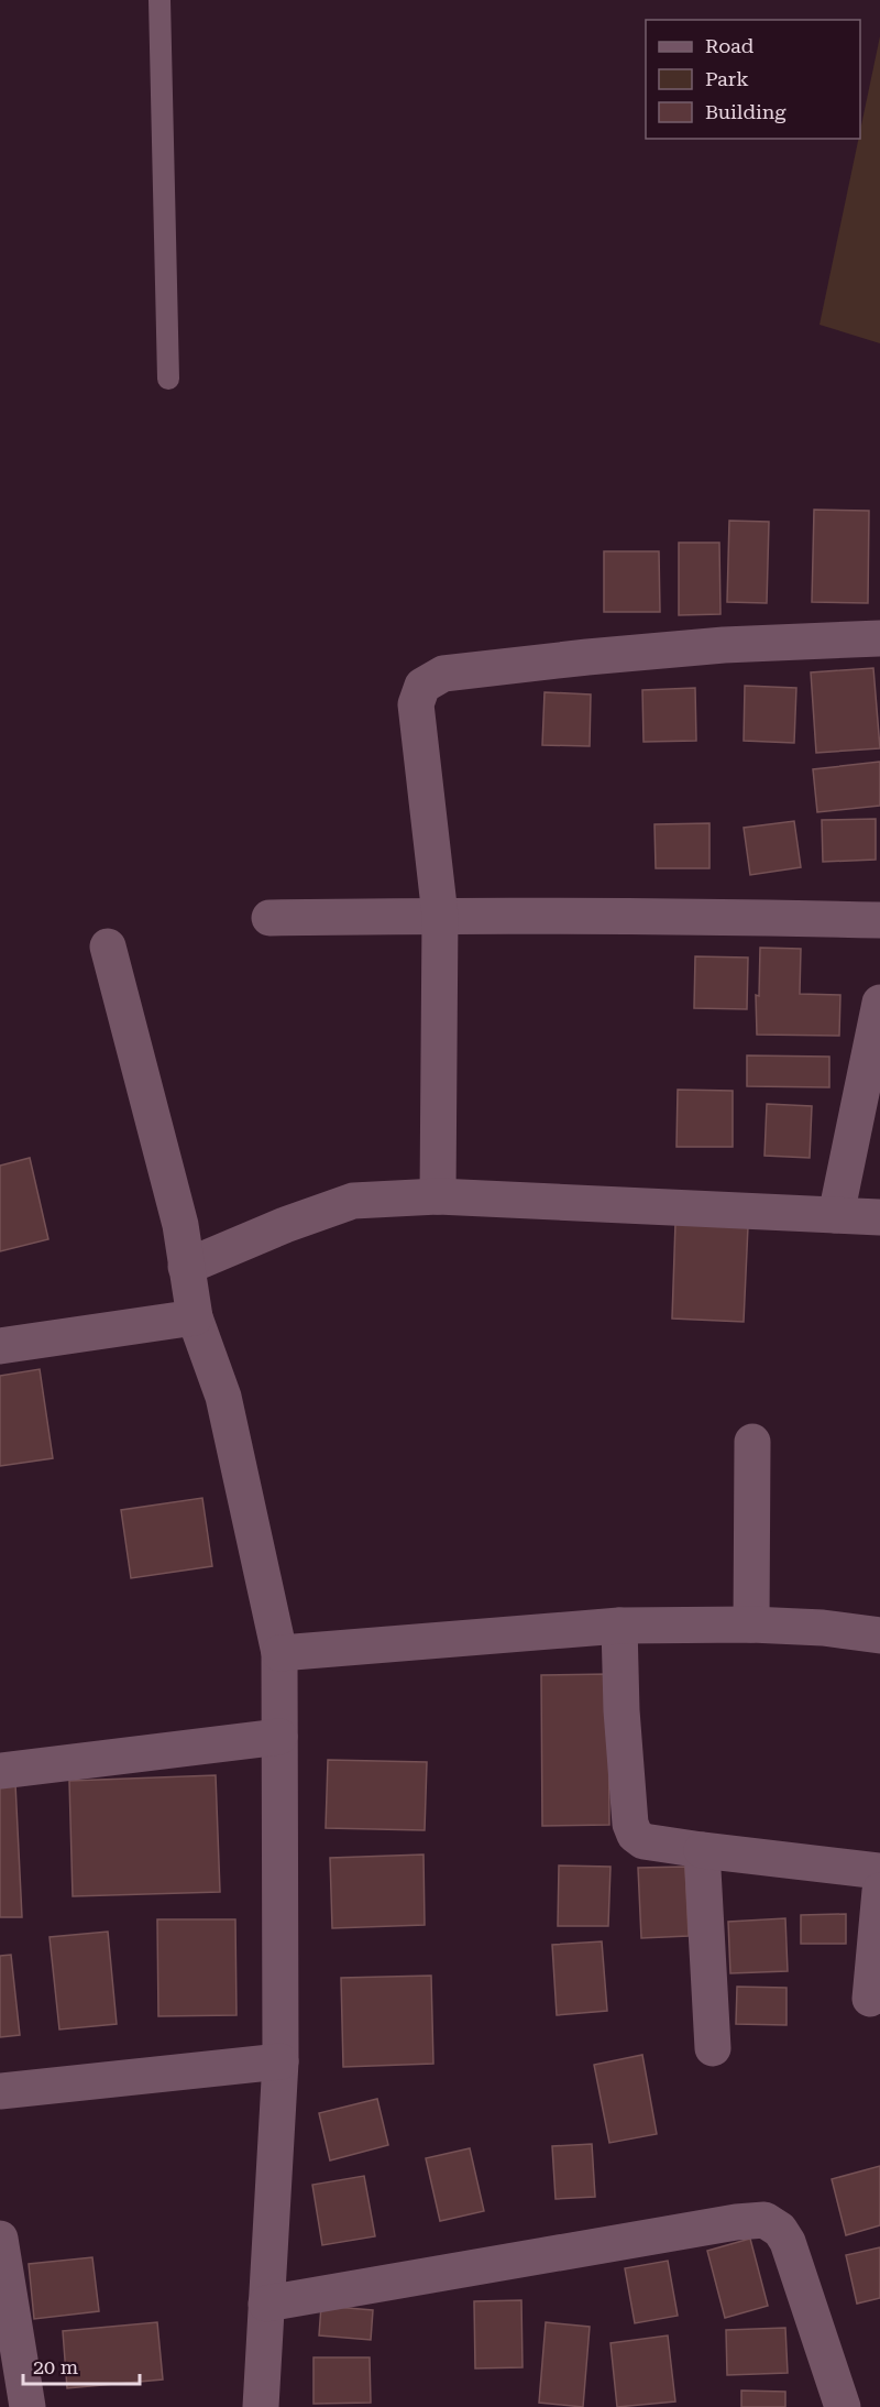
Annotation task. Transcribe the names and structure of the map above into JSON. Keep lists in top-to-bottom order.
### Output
{
  "legend": ["Road", "Park", "Building"],
  "scale_bar": "20 m"
}
